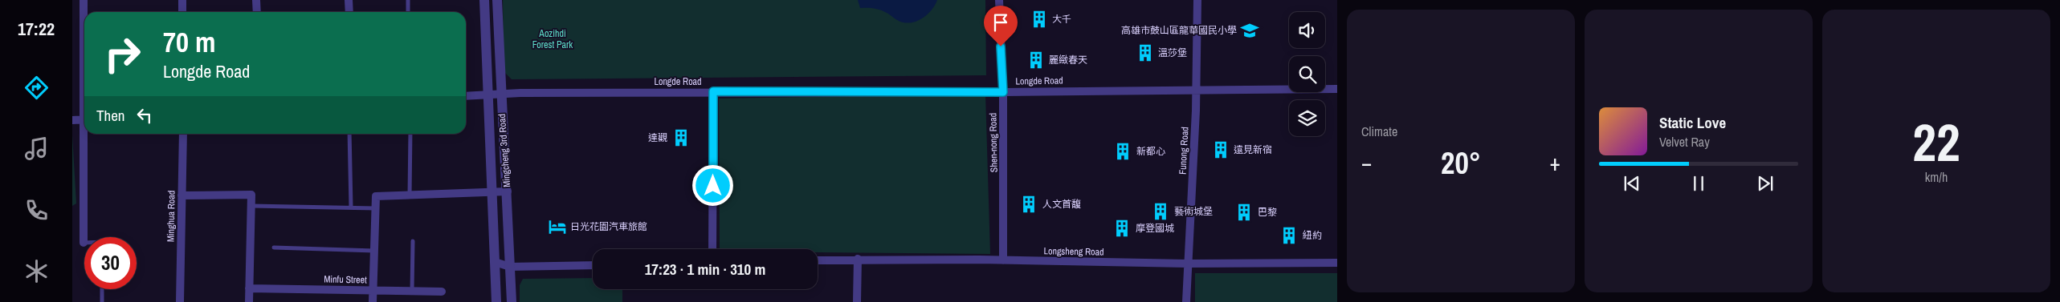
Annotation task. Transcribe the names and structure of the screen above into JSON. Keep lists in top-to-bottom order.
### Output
{
  "streets": {
    "street": [
      "Longde Road",
      "Shen-nong Road",
      "Mingcheng 3rd Road",
      "Funong Road",
      "Minghua Road",
      "Longsheng Road",
      "Minfu Street"
    ]
  },
  "crossings": [
    ["Longde Road", "Shen-nong Road"],
    ["Longde Road", "Mingcheng 3rd Road"],
    ["Longde Road", "Funong Road"],
    ["Shen-nong Road", "Longsheng Road"],
    ["Funong Road", "Longsheng Road"]
  ],
  "parks": ["Aozihdi Forest Park"],
  "places": {
    "building": [
      "大千",
      "溫莎堡",
      "麗緻春天",
      "達觀",
      "遠見新宿",
      "新都心",
      "人文首馥",
      "藝術城堡",
      "巴黎",
      "摩登國城",
      "紐約"
    ],
    "school or university": ["高雄市鼓山區龍華國民小學"],
    "hotel": ["日光花園汽車旅館"]
  },
  "page": {
    "tabs": "17:22",
    "tile": [
      "Climate",
      ["22", "km/h"]
    ],
    "turn": ["70 m", "Longde Road"],
    "then": "Then",
    "song": ["Static Love", "Velvet Ray"],
    "heat": ["−", "20°", "+"],
    "limit": "30",
    "trip": "17:23 · 1 min · 310 m"
  }
}
